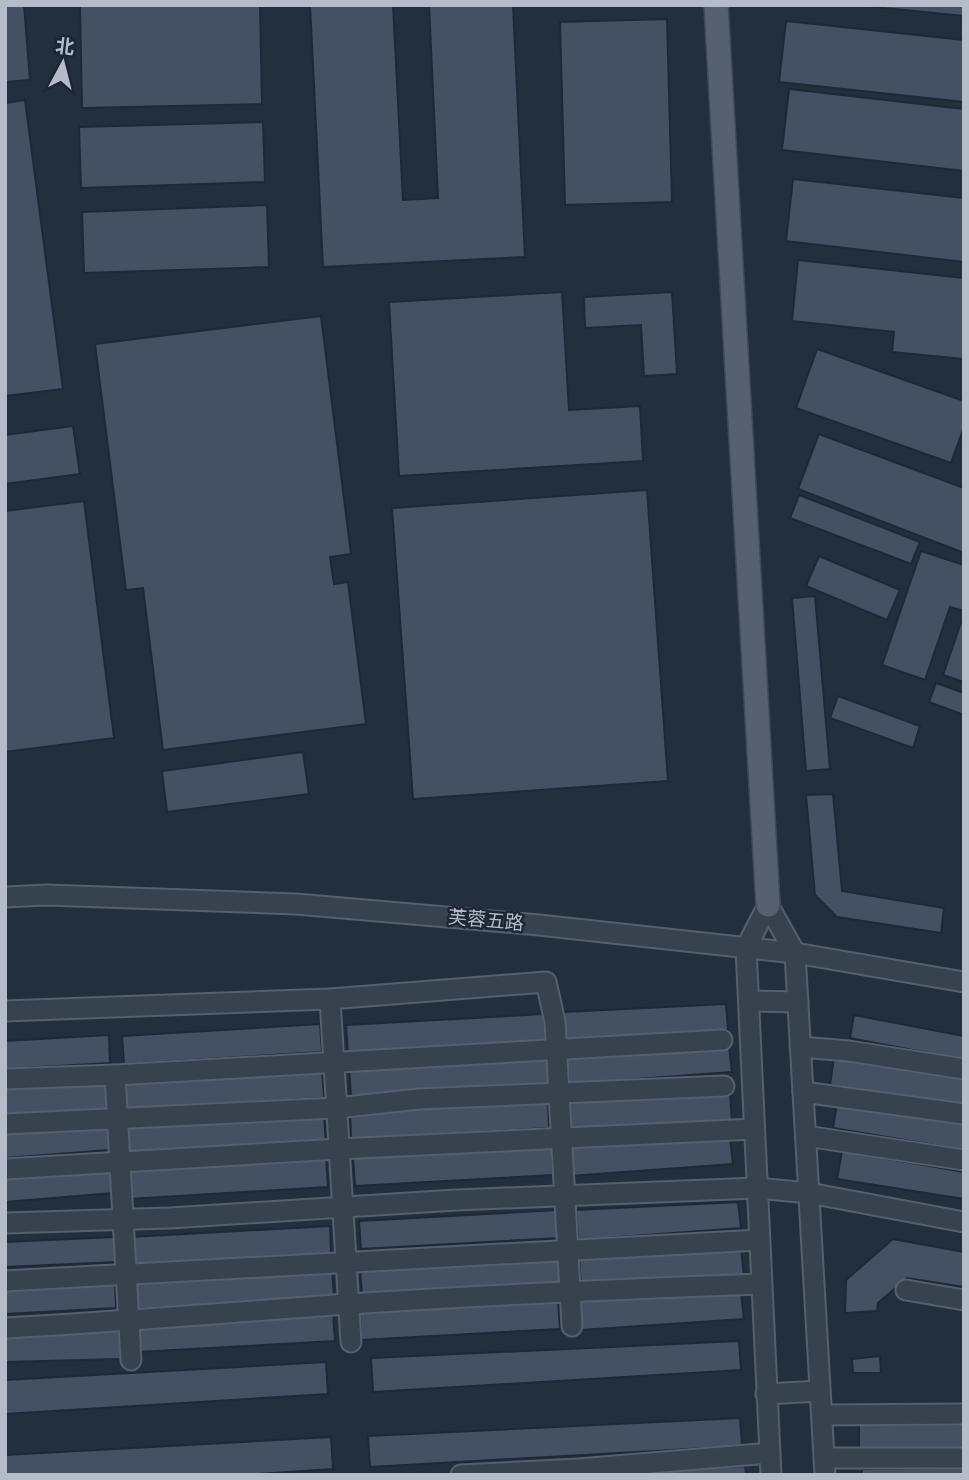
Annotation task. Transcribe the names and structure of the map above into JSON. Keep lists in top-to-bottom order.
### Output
{
  "streets": {
    "street": ["芙蓉五路"]
  },
  "north": "top"
}
